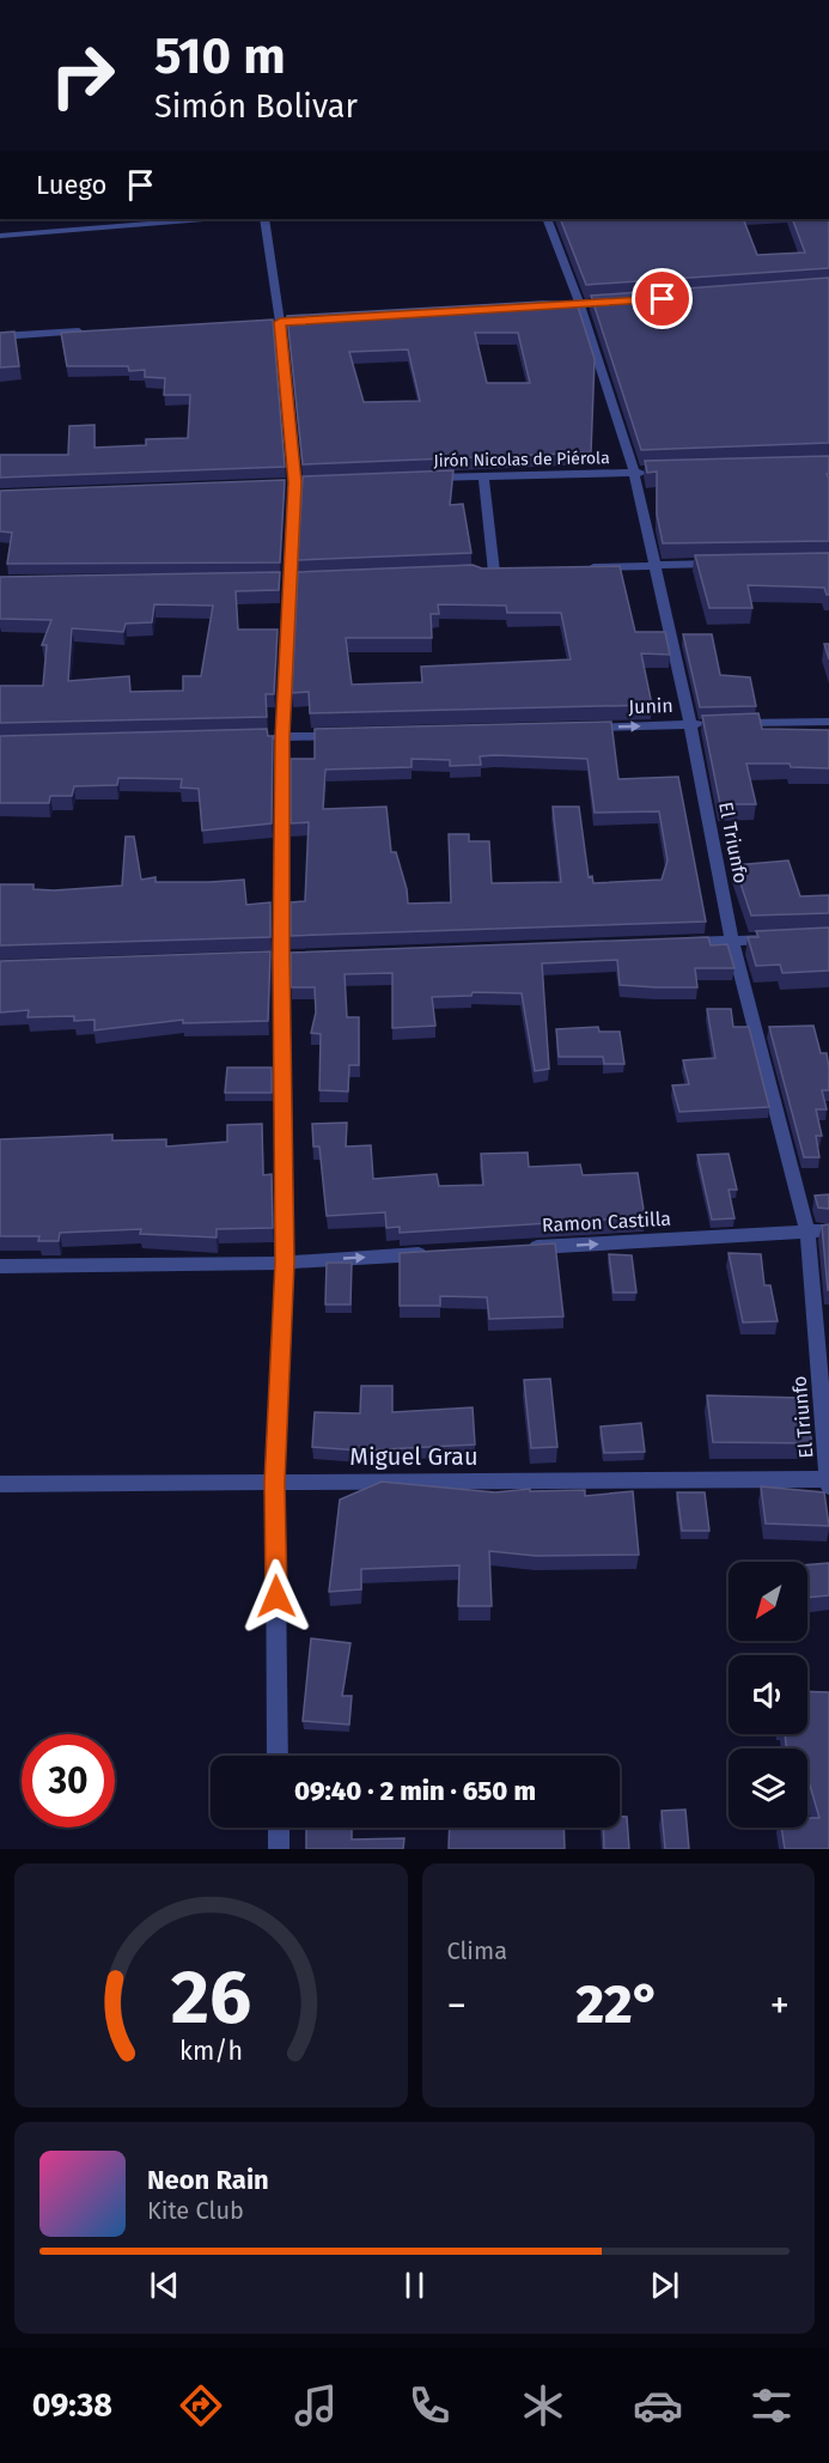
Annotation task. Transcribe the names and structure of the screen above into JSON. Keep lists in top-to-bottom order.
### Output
{
  "streets": {
    "street": [
      "Jirón Nicolas de Piérola",
      "Junin",
      "El Triunfo",
      "Ramon Castilla",
      "Miguel Grau"
    ]
  },
  "crossings": [
    ["Jirón Nicolas de Piérola", "El Triunfo"],
    ["Junin", "El Triunfo"],
    ["El Triunfo", "Ramon Castilla"],
    ["El Triunfo", "Miguel Grau"]
  ],
  "one_way": ["Junin", "Ramon Castilla"],
  "north": "bottom left",
  "page": {
    "turn": ["510 m", "Simón Bolivar"],
    "then": "Luego",
    "limit": "30",
    "trip": "09:40 · 2 min · 650 m",
    "tile": "Clima",
    "heat": ["−", "22°", "+"],
    "song": ["Neon Rain", "Kite Club"],
    "tabs": "09:38",
    "gauge": ["26", "km/h"]
  }
}
